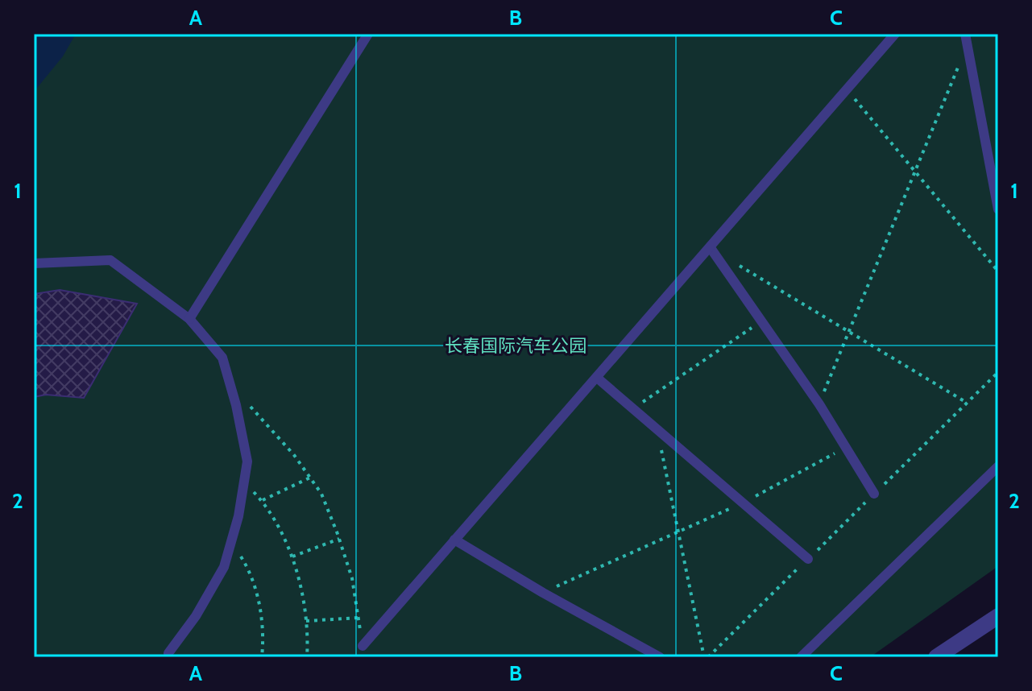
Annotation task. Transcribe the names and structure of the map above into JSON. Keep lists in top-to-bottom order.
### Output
{
  "parks": ["长春国际汽车公园"],
  "grid": {
    "columns": ["A", "B", "C"],
    "rows": ["1", "2"]
  }
}
